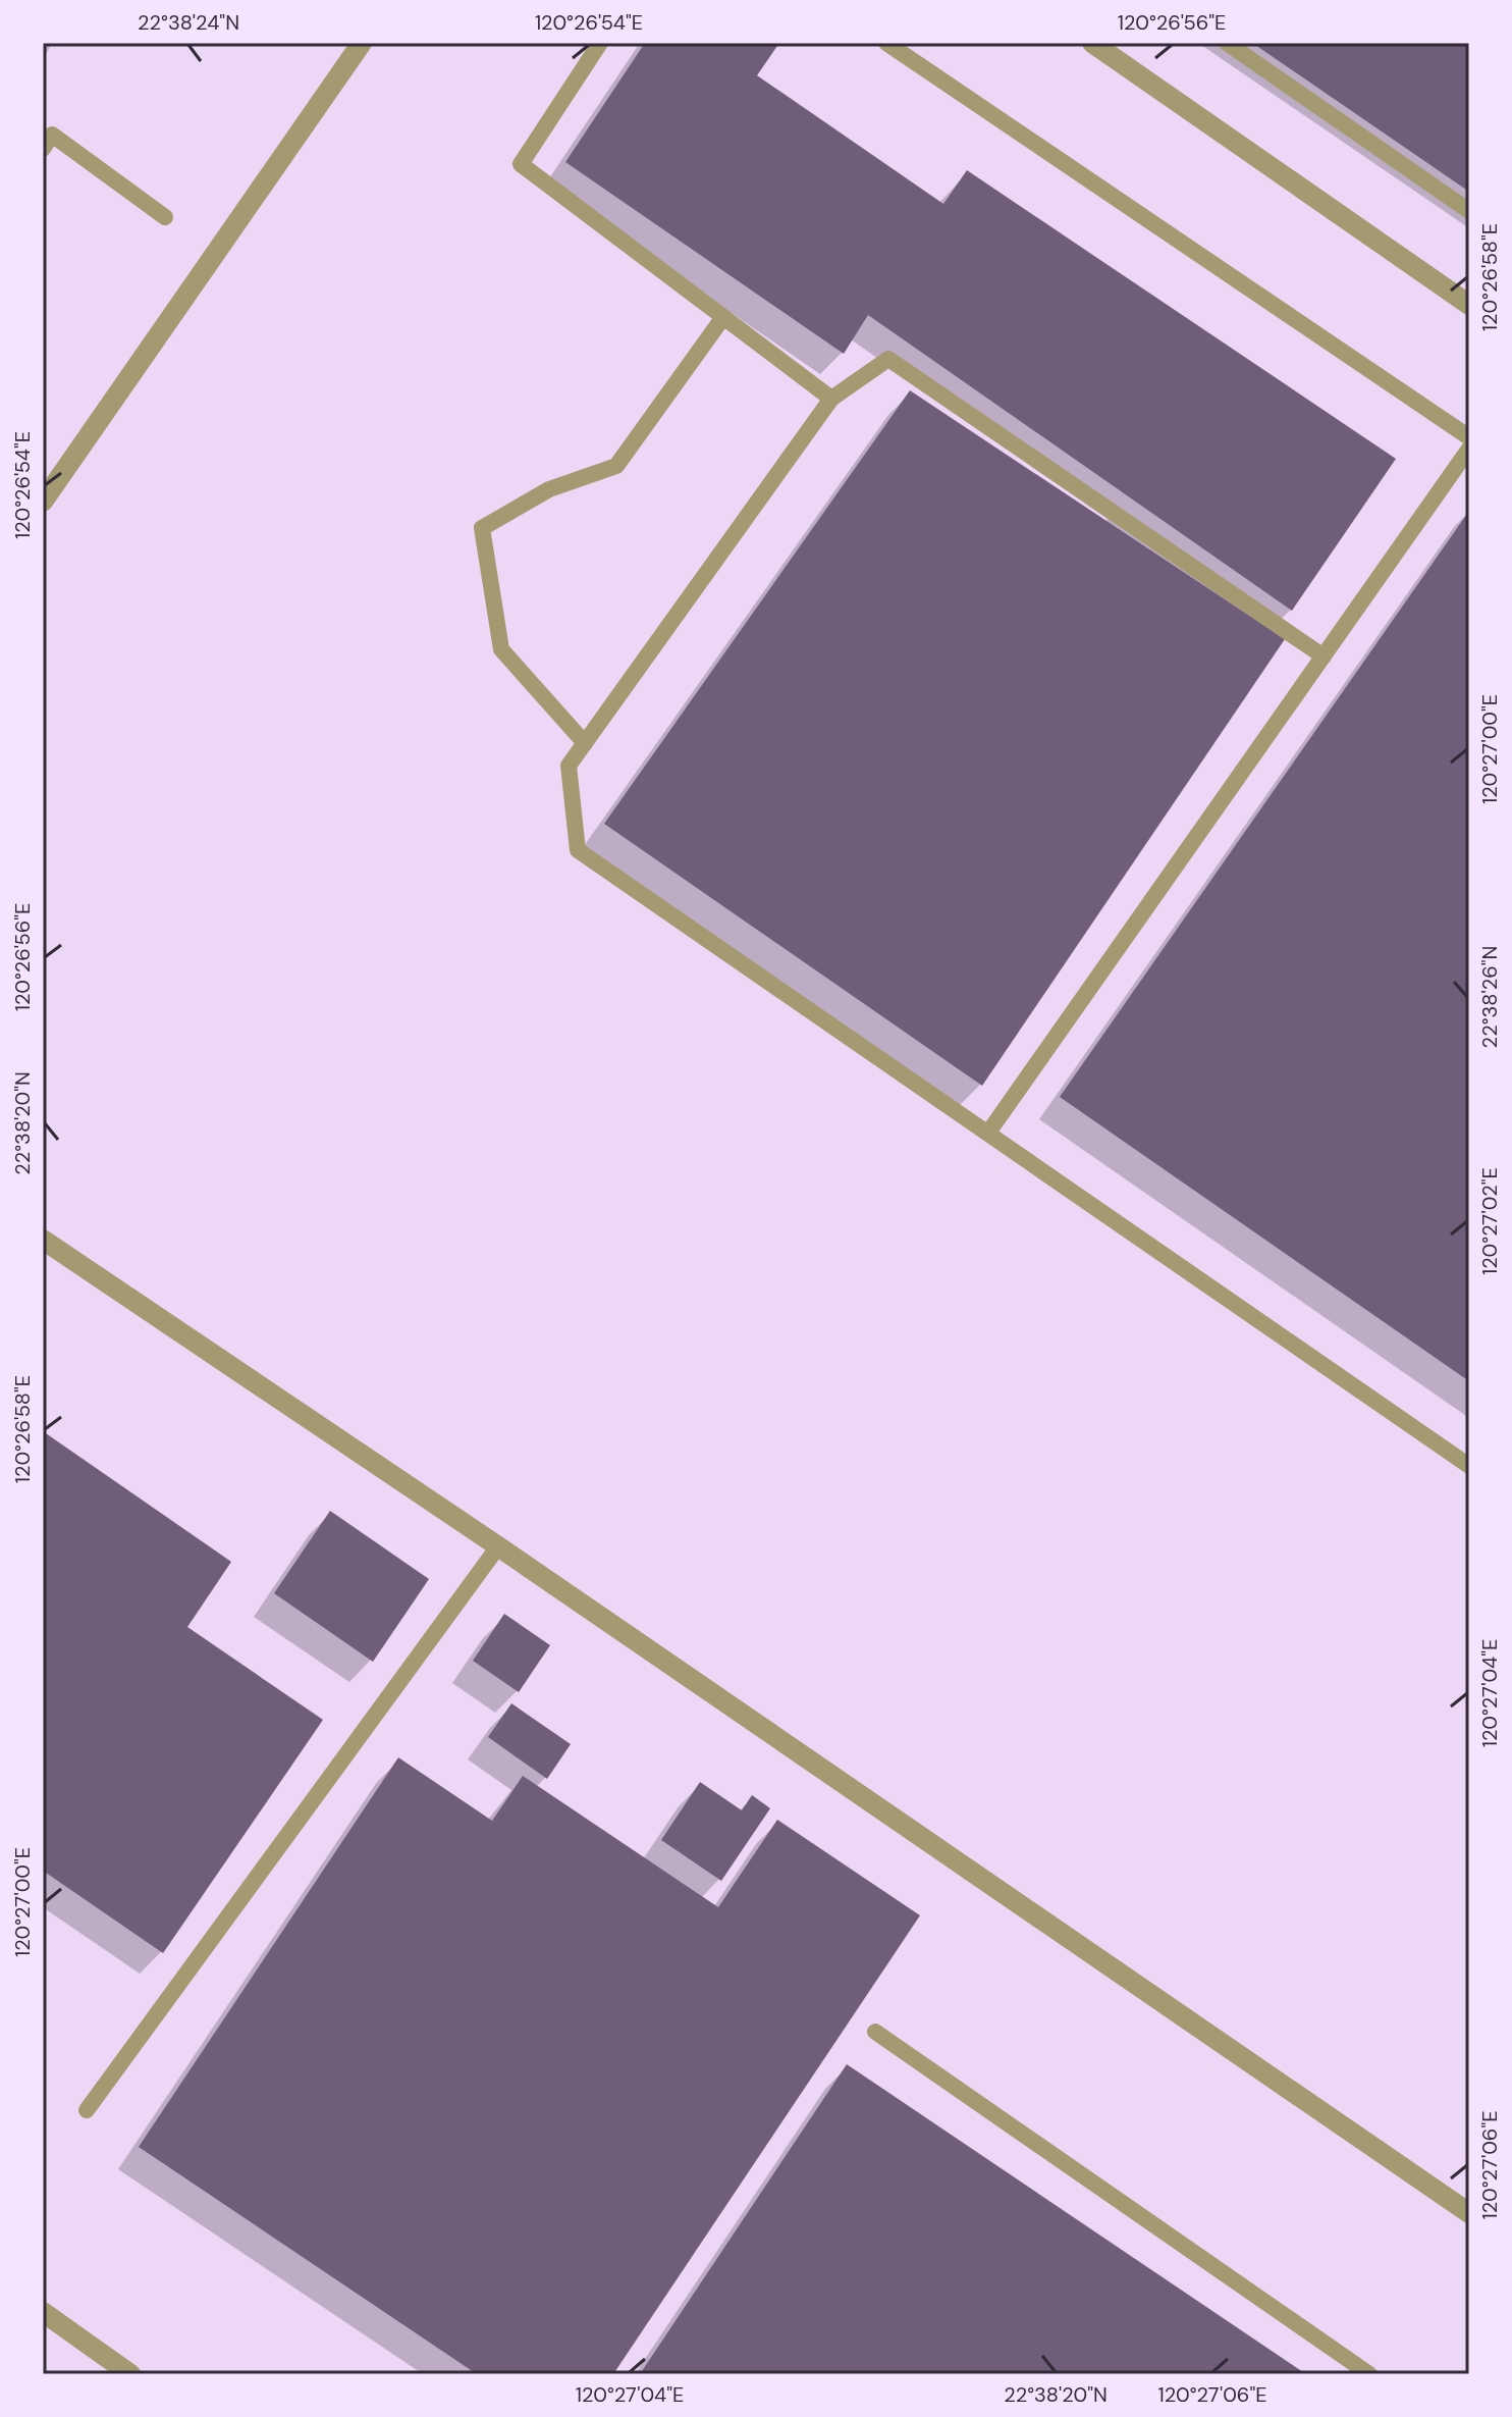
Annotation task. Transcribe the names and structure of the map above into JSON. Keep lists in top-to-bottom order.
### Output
{
  "coordinates": [
    "22°38'24\"N",
    "120°26'54\"E",
    "120°26'56\"E",
    "120°26'58\"E",
    "120°27'00\"E",
    "22°38'26\"N",
    "22°38'20\"N",
    "120°27'02\"E",
    "120°27'04\"E",
    "120°27'06\"E"
  ]
}
